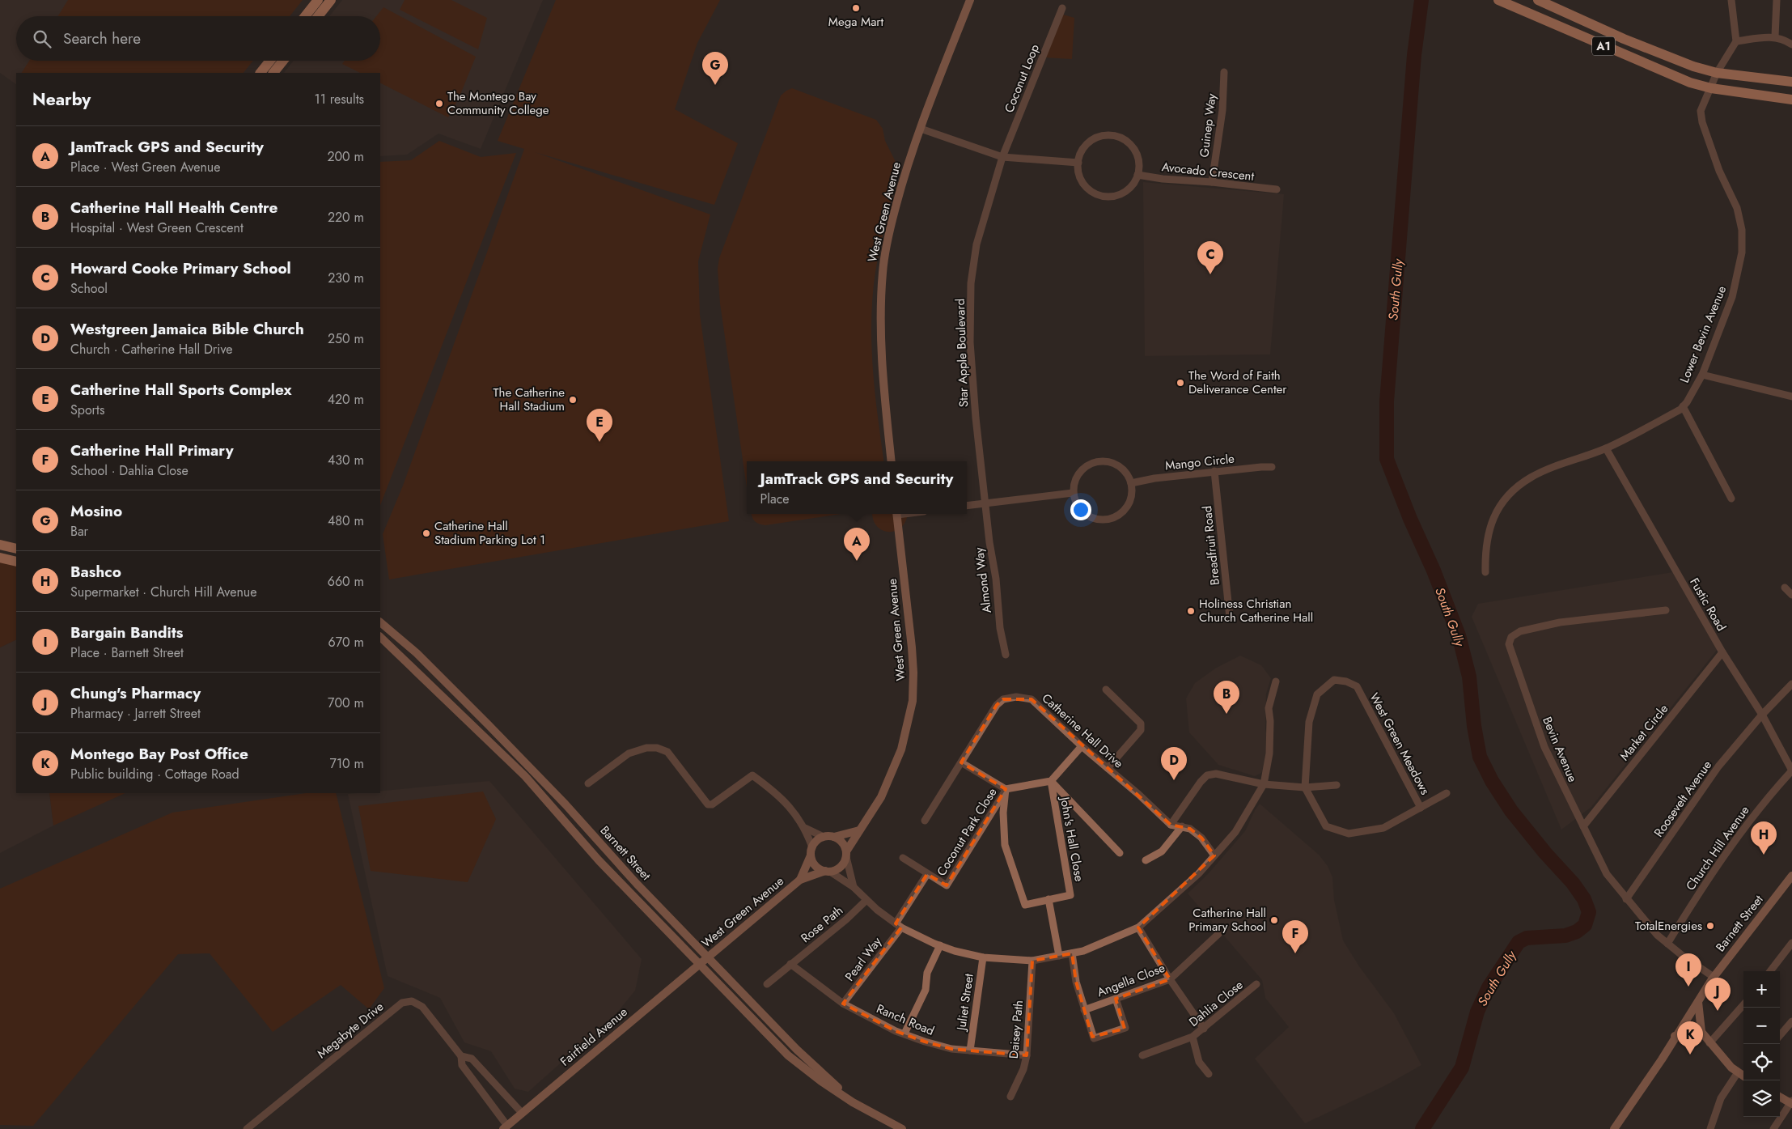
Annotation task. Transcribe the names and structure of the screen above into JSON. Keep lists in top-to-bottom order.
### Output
{
  "streets": {
    "main road": [
      "A1",
      "West Green Avenue",
      "Barnett Street",
      "Fairfield Avenue"
    ],
    "street": [
      "Coconut Loop",
      "Guinep Way",
      "Avocado Crescent",
      "Lower Bevin Avenue",
      "Star Apple Boulevard",
      "Mango Circle",
      "Breadfruit Road",
      "Almond Way",
      "Fustic Road",
      "Catherine Hall Drive",
      "Market Circle",
      "West Green Meadows",
      "Bevin Avenue",
      "Roosevelt Avenue",
      "Coconut Park Close",
      "John's Hall Close",
      "Church Hill Avenue",
      "Rose Path",
      "Pearl Way",
      "Angella Close",
      "Juliet Street",
      "Dahlia Close",
      "Ranch Road",
      "Daisey Path",
      "Megabyte Drive"
    ]
  },
  "crossings": [
    ["A1", "Lower Bevin Avenue"],
    ["Coconut Loop", "Star Apple Boulevard"],
    ["Guinep Way", "Avocado Crescent"],
    ["West Green Avenue", "Barnett Street"],
    ["West Green Avenue", "Fairfield Avenue"],
    ["Lower Bevin Avenue", "Fustic Road"],
    ["Star Apple Boulevard", "Almond Way"],
    ["Mango Circle", "Breadfruit Road"],
    ["Fustic Road", "Market Circle"],
    ["Fustic Road", "Roosevelt Avenue"],
    ["Fustic Road", "Church Hill Avenue"],
    ["Market Circle", "Bevin Avenue"],
    ["Bevin Avenue", "Roosevelt Avenue"],
    ["Bevin Avenue", "Church Hill Avenue"],
    ["Bevin Avenue", "Barnett Street"],
    ["Coconut Park Close", "John's Hall Close"],
    ["Coconut Park Close", "Pearl Way"],
    ["Barnett Street", "Fairfield Avenue"],
    ["Rose Path", "Ranch Road"],
    ["Pearl Way", "Ranch Road"],
    ["Juliet Street", "Ranch Road"],
    ["Ranch Road", "Daisey Path"],
    ["Megabyte Drive", "Fairfield Avenue"]
  ],
  "water": ["South Gully"],
  "places": [
    "Mega Mart",
    "The Montego Bay Community College",
    "The Word of Faith Deliverance Center",
    "The Catherine Hall Stadium",
    "Catherine Hall Stadium Parking Lot 1",
    "Holiness Christian Church Catherine Hall",
    "Catherine Hall Primary School",
    "TotalEnergies"
  ],
  "page": {
    "search": "Search here",
    "pins": [
      "G",
      "C",
      "E",
      "A",
      "B",
      "D",
      "H",
      "F",
      "I",
      "J",
      "K"
    ],
    "heading": ["Nearby", "11 results"],
    "list": [
      {
        "mark": "A",
        "name": "JamTrack GPS and Security",
        "note": "Place · West Green Avenue",
        "value": "200 m"
      },
      {
        "mark": "B",
        "name": "Catherine Hall Health Centre",
        "note": "Hospital · West Green Crescent",
        "value": "220 m"
      },
      {
        "mark": "C",
        "name": "Howard Cooke Primary School",
        "note": "School",
        "value": "230 m"
      },
      {
        "mark": "D",
        "name": "Westgreen Jamaica Bible Church",
        "note": "Church · Catherine Hall Drive",
        "value": "250 m"
      },
      {
        "mark": "E",
        "name": "Catherine Hall Sports Complex",
        "note": "Sports",
        "value": "420 m"
      },
      {
        "mark": "F",
        "name": "Catherine Hall Primary",
        "note": "School · Dahlia Close",
        "value": "430 m"
      },
      {
        "mark": "G",
        "name": "Mosino",
        "note": "Bar",
        "value": "480 m"
      },
      {
        "mark": "H",
        "name": "Bashco",
        "note": "Supermarket · Church Hill Avenue",
        "value": "660 m"
      },
      {
        "mark": "I",
        "name": "Bargain Bandits",
        "note": "Place · Barnett Street",
        "value": "670 m"
      },
      {
        "mark": "J",
        "name": "Chung's Pharmacy",
        "note": "Pharmacy · Jarrett Street",
        "value": "700 m"
      },
      {
        "mark": "K",
        "name": "Montego Bay Post Office",
        "note": "Public building · Cottage Road",
        "value": "710 m"
      }
    ],
    "popup": ["JamTrack GPS and Security", "Place"],
    "map_buttons": ["+", "−"]
  }
}
